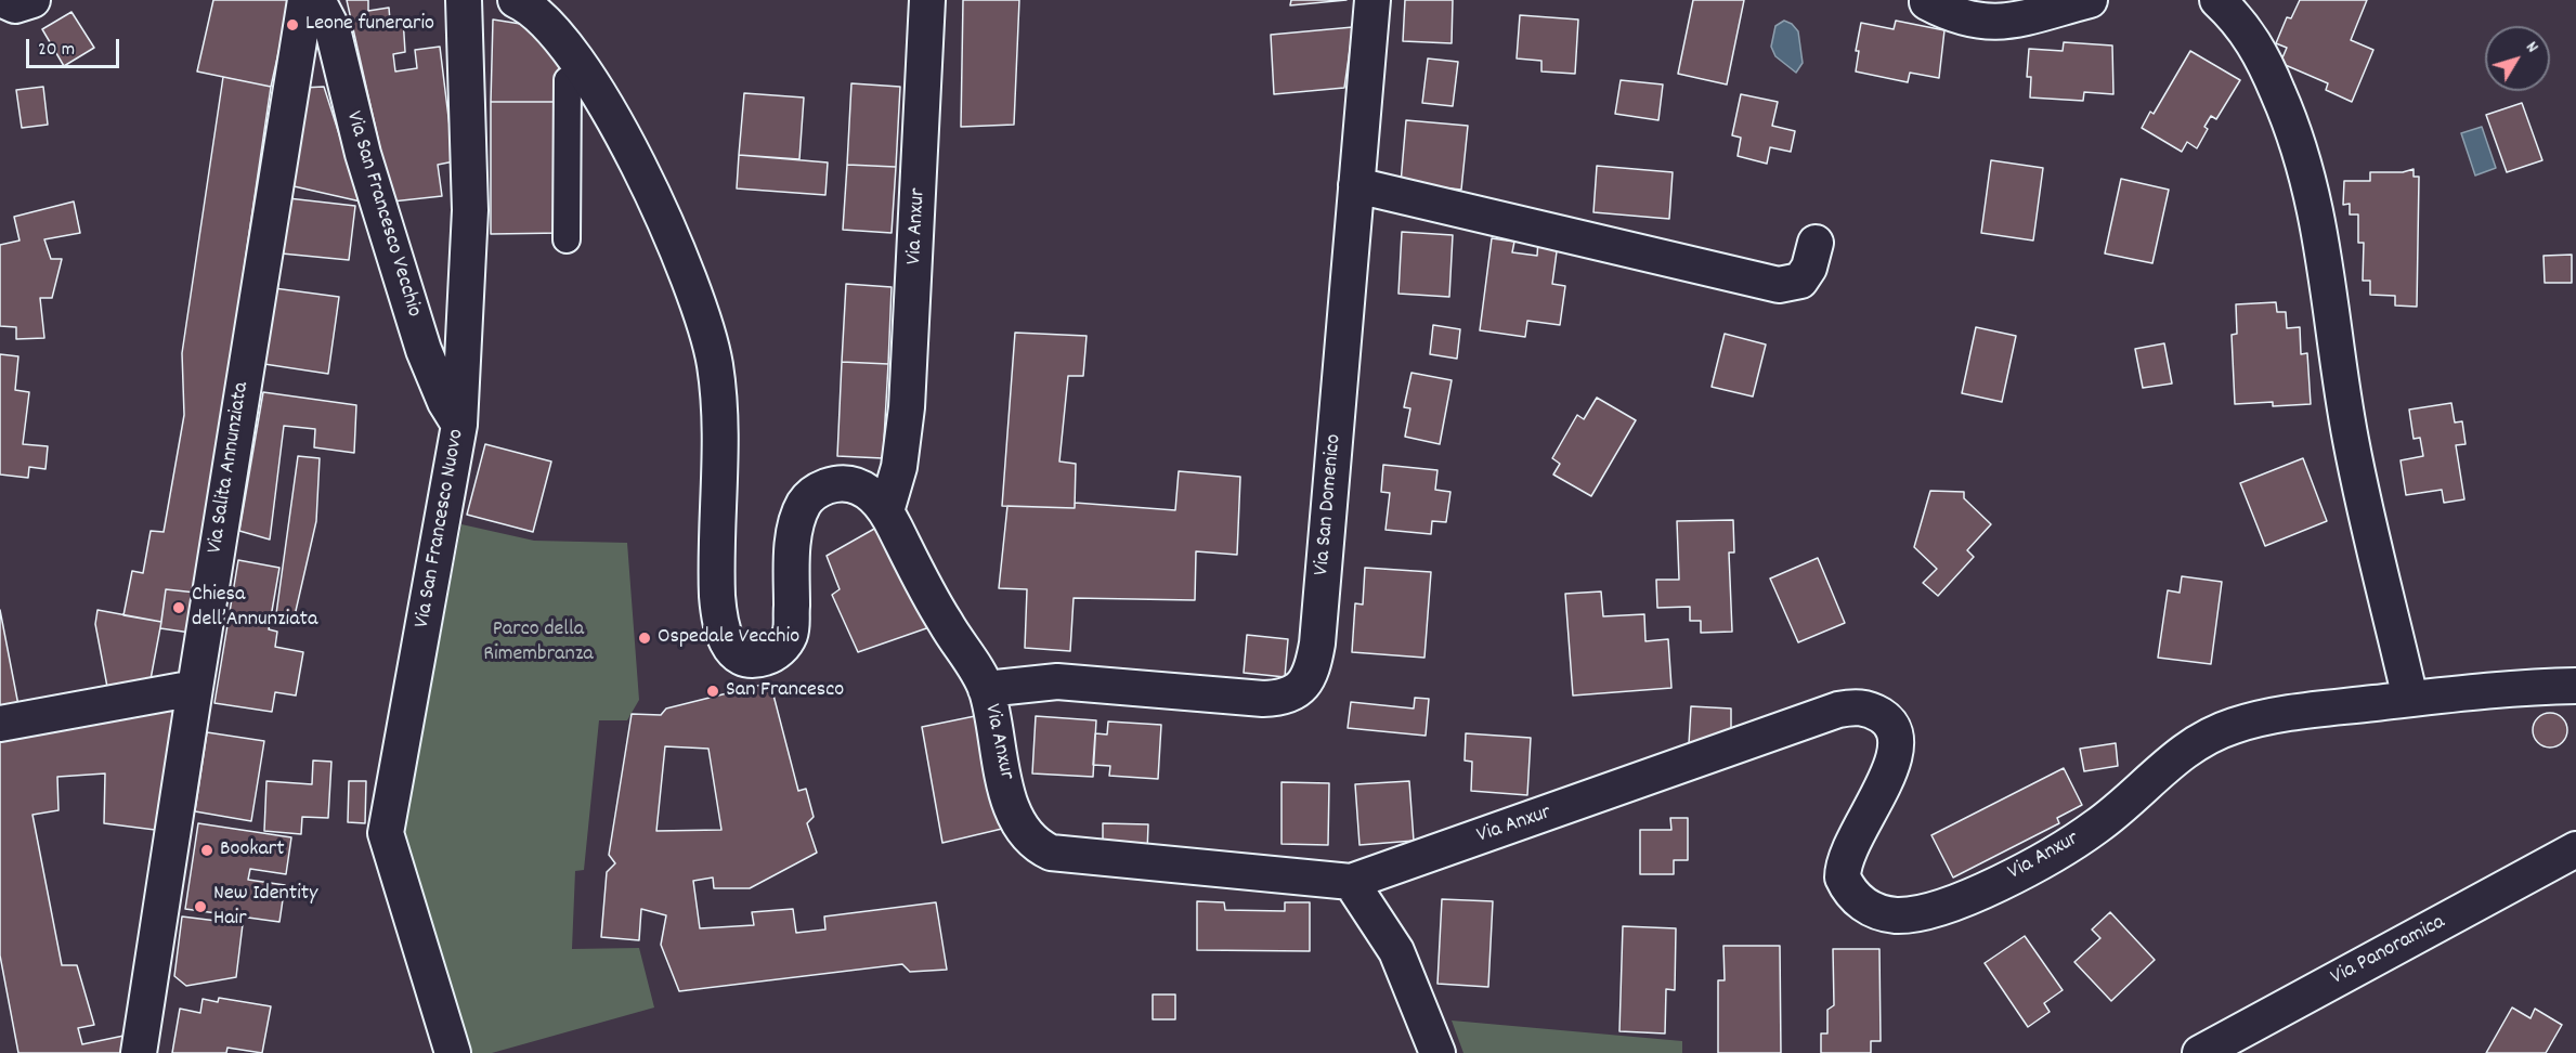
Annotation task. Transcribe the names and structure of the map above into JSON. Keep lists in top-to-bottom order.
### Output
{
  "streets": {
    "street": [
      "Via San Francesco Vecchio",
      "Via Anxur",
      "Via Salita Annunziata",
      "Via San Domenico",
      "Via San Francesco Nuovo",
      "Via Panoramica"
    ]
  },
  "crossings": [
    ["Via San Francesco Vecchio", "Via San Francesco Nuovo"],
    ["Via Anxur", "Via San Domenico"]
  ],
  "parks": ["Parco della Rimembranza"],
  "places": [
    "Leone funerario",
    "Chiesa dell’Annunziata",
    "Ospedale Vecchio",
    "San Francesco",
    "Bookart",
    "New Identity Hair"
  ],
  "scale_bar": "20 m",
  "north": "top right"
}
